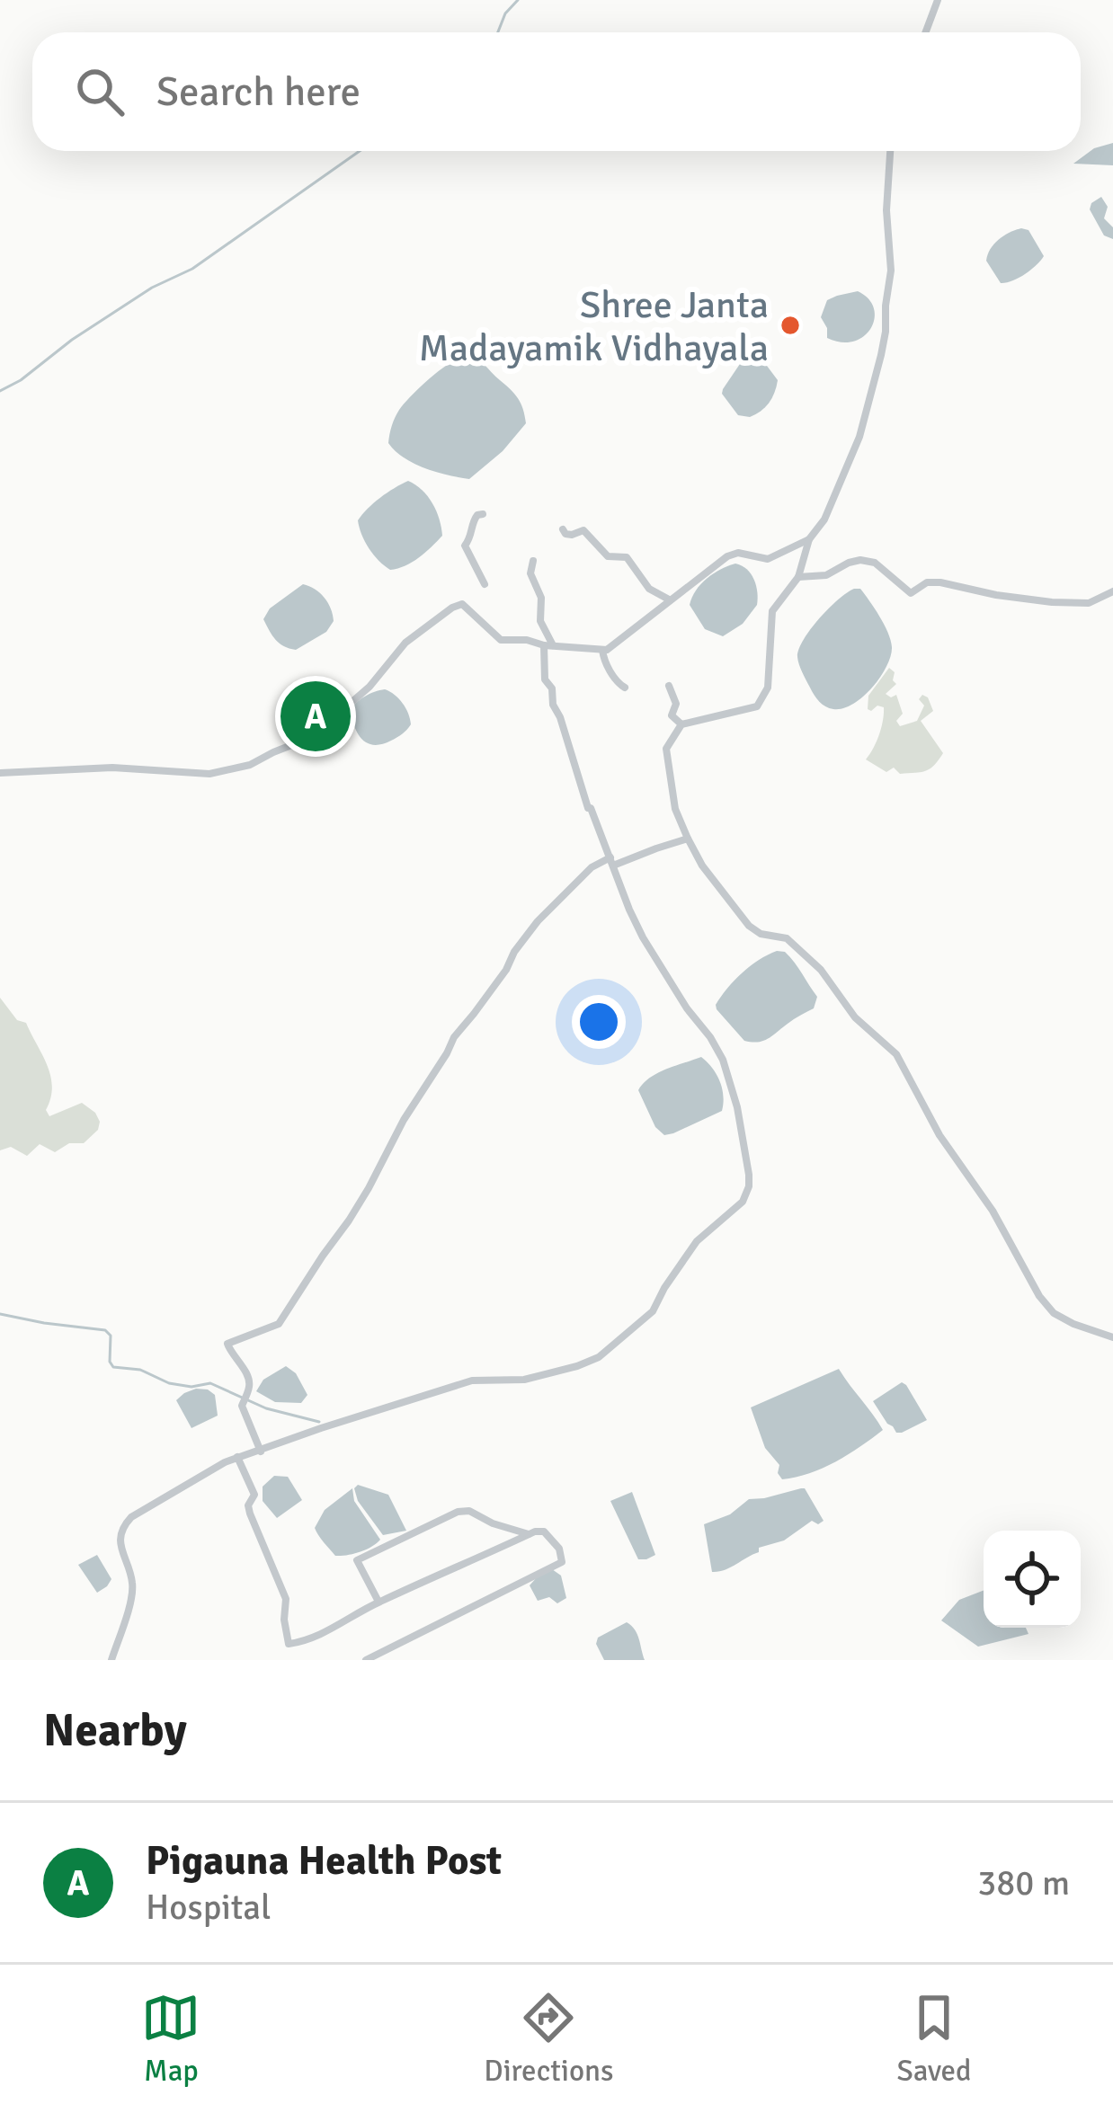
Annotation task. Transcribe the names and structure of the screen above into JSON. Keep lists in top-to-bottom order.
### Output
{
  "places": ["Shree Janta Madayamik Vidhayala"],
  "page": {
    "search": "Search here",
    "pins": "A",
    "heading": "Nearby",
    "list": [
      {
        "mark": "A",
        "name": "Pigauna Health Post",
        "note": "Hospital",
        "value": "380 m"
      }
    ],
    "nav": ["Map", "Directions", "Saved"]
  }
}
